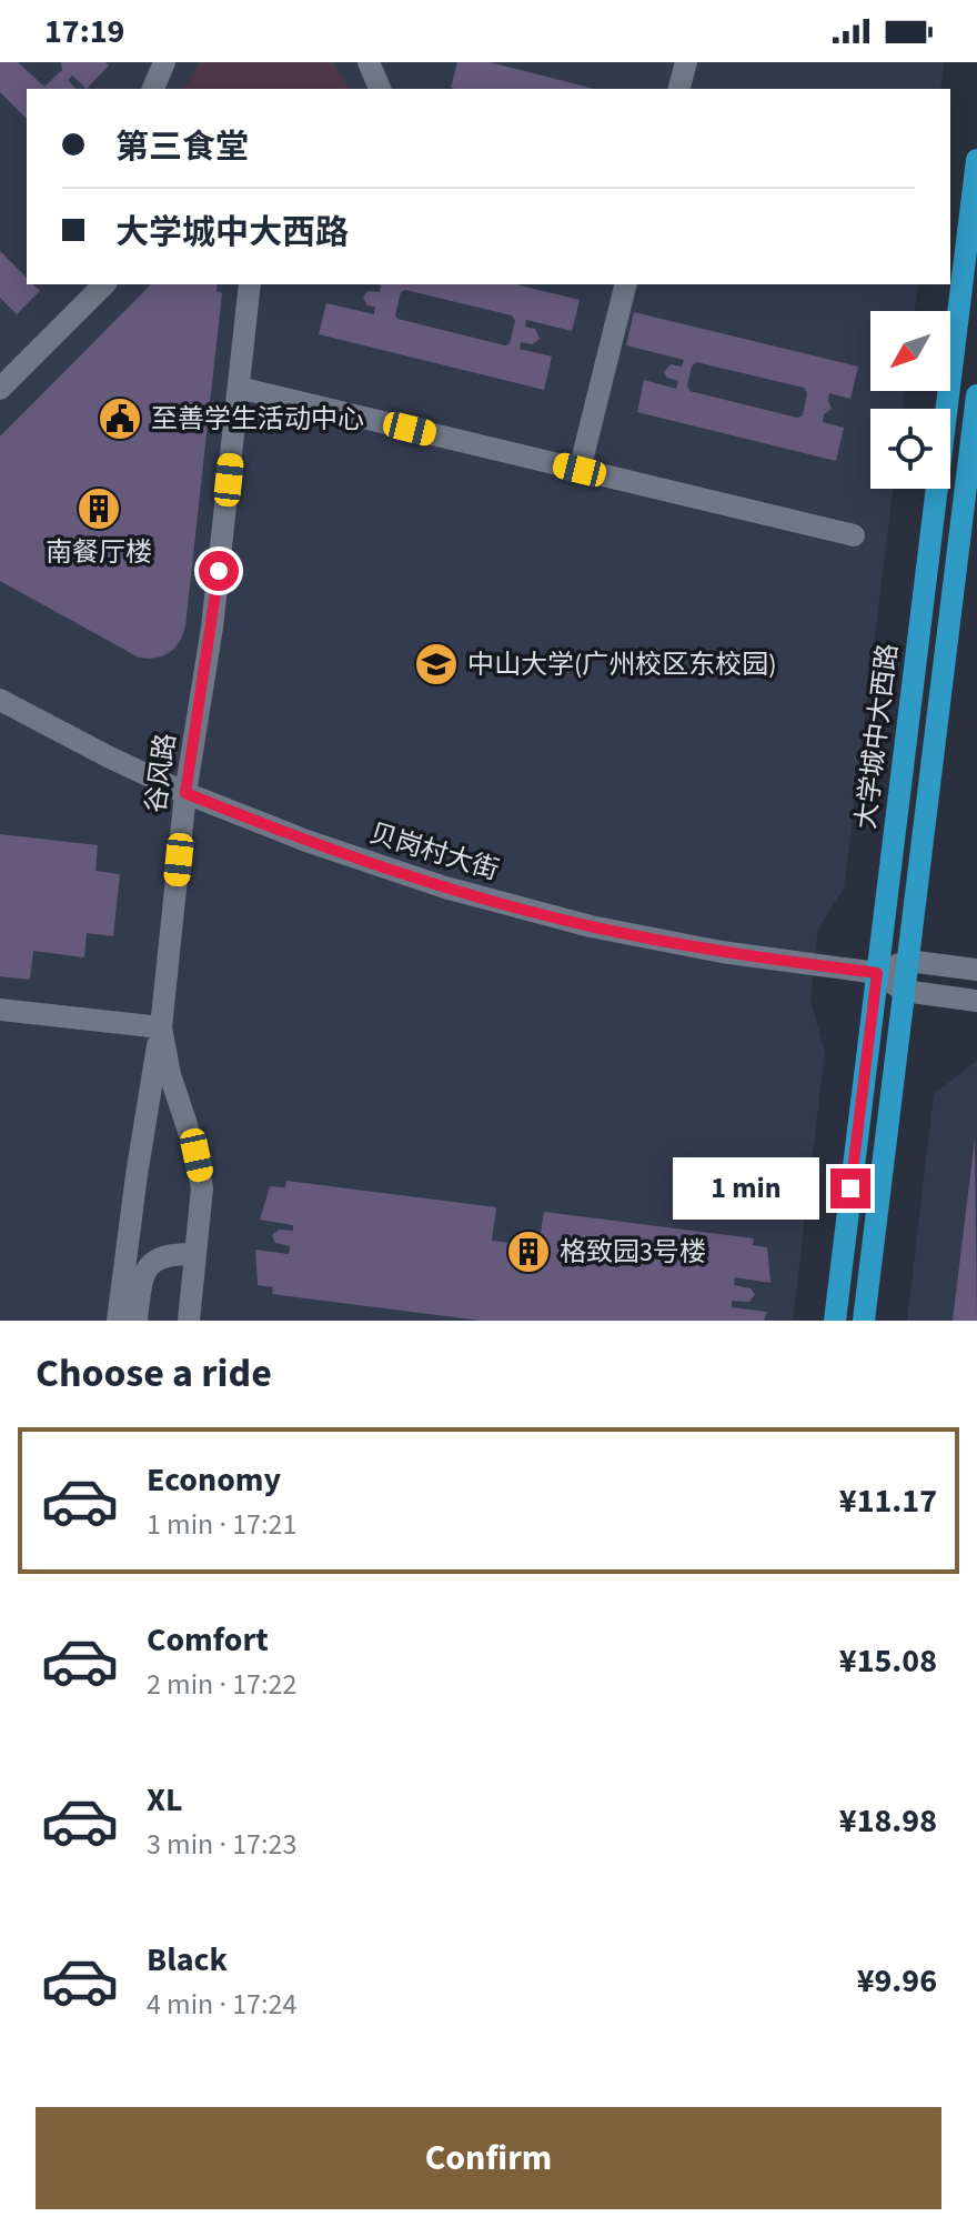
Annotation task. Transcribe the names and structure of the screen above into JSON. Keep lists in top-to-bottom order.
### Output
{
  "streets": {
    "main road": ["大学城中大西路"],
    "street": ["谷风路", "贝岗村大街"]
  },
  "crossings": [
    ["大学城中大西路", "贝岗村大街"],
    ["谷风路", "贝岗村大街"]
  ],
  "places": {
    "public building": ["至善学生活动中心"],
    "building": ["南餐厅楼", "格致园3号楼"],
    "school or university": ["中山大学(广州校区东校园)"]
  },
  "north": "bottom left",
  "page": {
    "status": "17:19",
    "banner": ["第三食堂", "大学城中大西路"],
    "bubble": "1 min",
    "heading": "Choose a ride",
    "list": [
      {
        "name": "Economy",
        "note": "1 min · 17:21",
        "value": "¥11.17"
      },
      {
        "name": "Comfort",
        "note": "2 min · 17:22",
        "value": "¥15.08"
      },
      {
        "name": "XL",
        "note": "3 min · 17:23",
        "value": "¥18.98"
      },
      {
        "name": "Black",
        "note": "4 min · 17:24",
        "value": "¥9.96"
      }
    ],
    "buttons": "Confirm"
  }
}
